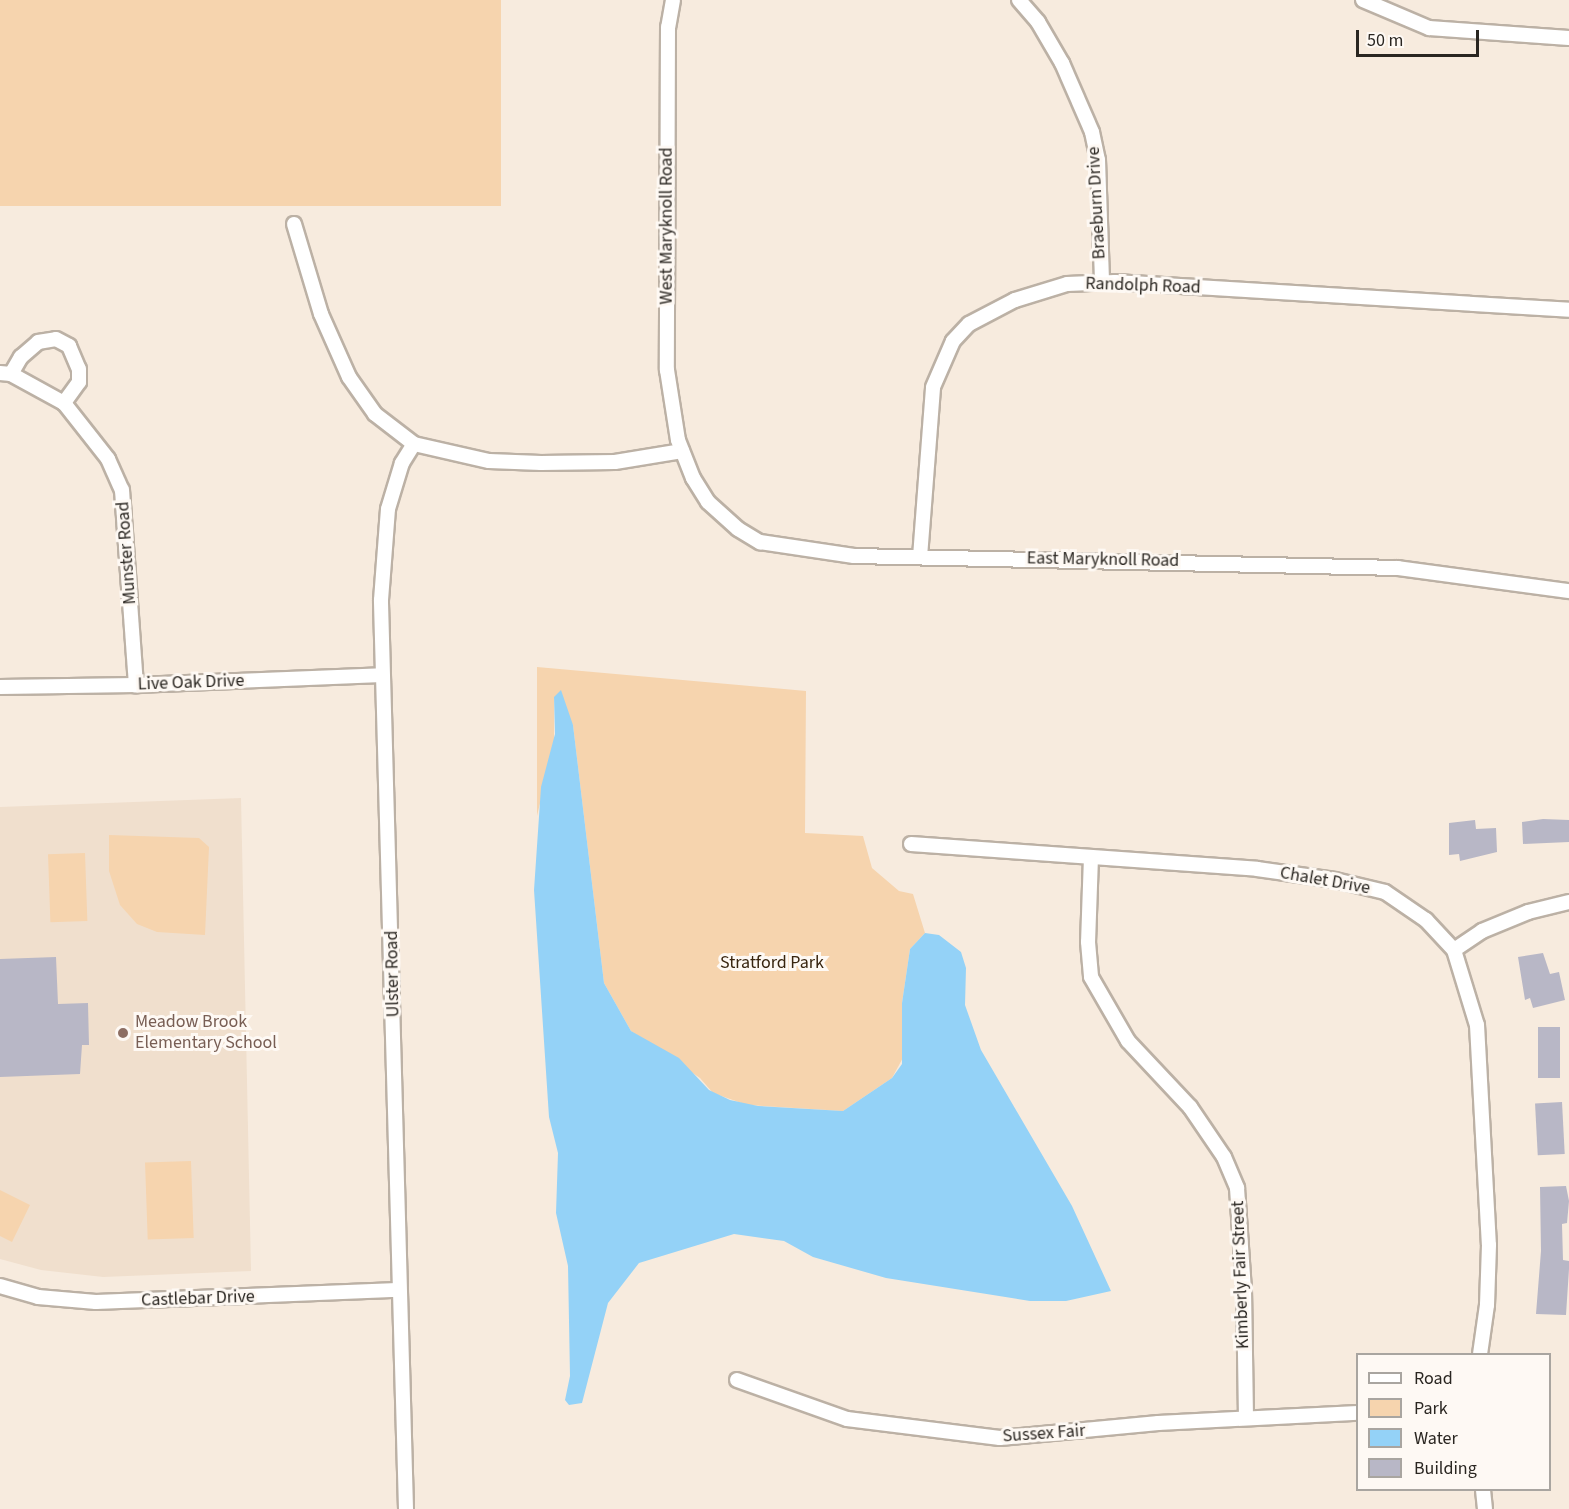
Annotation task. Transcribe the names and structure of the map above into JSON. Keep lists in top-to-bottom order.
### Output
{
  "streets": {
    "street": [
      "Braeburn Drive",
      "West Maryknoll Road",
      "Randolph Road",
      "Munster Road",
      "East Maryknoll Road",
      "Live Oak Drive",
      "Chalet Drive",
      "Ulster Road",
      "Kimberly Fair Street",
      "Castlebar Drive",
      "Sussex Fair"
    ]
  },
  "crossings": [
    ["Braeburn Drive", "Randolph Road"],
    ["West Maryknoll Road", "East Maryknoll Road"],
    ["Randolph Road", "East Maryknoll Road"],
    ["Munster Road", "Live Oak Drive"],
    ["Live Oak Drive", "Ulster Road"],
    ["Chalet Drive", "Kimberly Fair Street"],
    ["Ulster Road", "Castlebar Drive"],
    ["Kimberly Fair Street", "Sussex Fair"]
  ],
  "parks": ["Stratford Park"],
  "places": ["Meadow Brook Elementary School"],
  "legend": [
    "Road",
    "Park",
    "Water",
    "Building"
  ],
  "scale_bar": "50 m"
}
